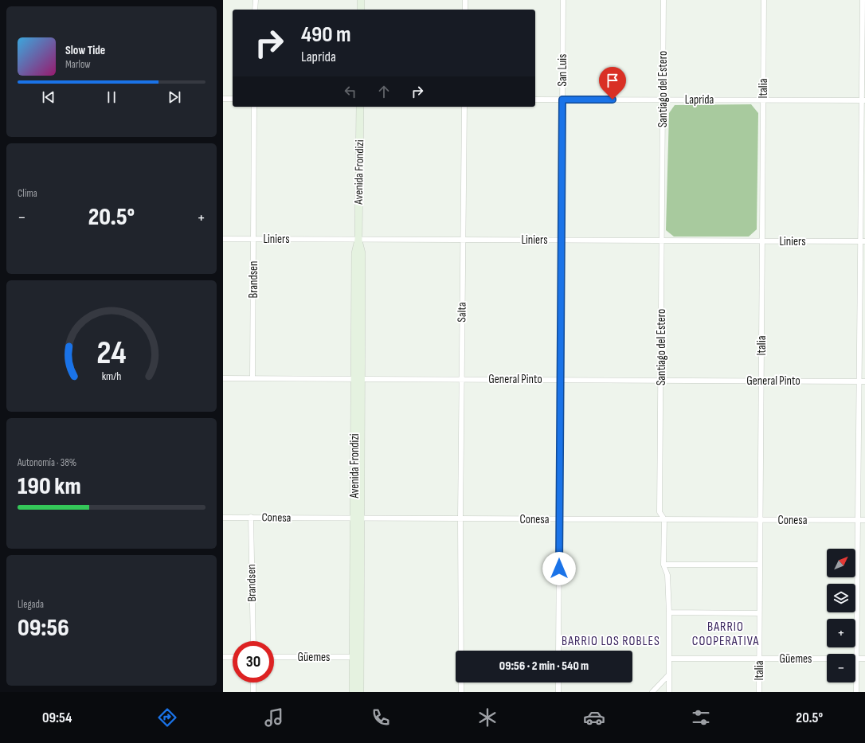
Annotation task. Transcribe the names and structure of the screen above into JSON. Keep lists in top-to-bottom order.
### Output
{
  "streets": {
    "street": [
      "San Luis",
      "Italia",
      "Santiago del Estero",
      "Laprida",
      "Avenida Frondizi",
      "Liniers",
      "Brandsen",
      "Salta",
      "General Pinto",
      "Conesa",
      "Güemes"
    ]
  },
  "crossings": [
    ["San Luis", "Laprida"],
    ["San Luis", "Liniers"],
    ["San Luis", "General Pinto"],
    ["San Luis", "Conesa"],
    ["Italia", "Laprida"],
    ["Italia", "Liniers"],
    ["Italia", "General Pinto"],
    ["Italia", "Conesa"],
    ["Italia", "Güemes"],
    ["Santiago del Estero", "Laprida"],
    ["Santiago del Estero", "Liniers"],
    ["Santiago del Estero", "General Pinto"],
    ["Santiago del Estero", "Conesa"],
    ["Santiago del Estero", "Güemes"],
    ["Avenida Frondizi", "Liniers"],
    ["Avenida Frondizi", "General Pinto"],
    ["Avenida Frondizi", "Conesa"],
    ["Avenida Frondizi", "Güemes"],
    ["Liniers", "Brandsen"],
    ["Liniers", "Salta"],
    ["Brandsen", "General Pinto"],
    ["Brandsen", "Conesa"],
    ["Salta", "General Pinto"],
    ["Salta", "Conesa"]
  ],
  "districts": ["BARRIO COOPERATIVA", "BARRIO LOS ROBLES"],
  "north": "top right",
  "page": {
    "turn": ["490 m", "Laprida"],
    "song": ["Slow Tide", "Marlow"],
    "tile": [
      "Clima",
      ["Autonomía · 38%", "190 km"],
      ["Llegada", "09:56"]
    ],
    "heat": ["−", "20.5°", "+"],
    "map_buttons": ["+", "−"],
    "limit": "30",
    "trip": "09:56 · 2 min · 540 m",
    "tabs": ["09:54", "20.5°"],
    "gauge": ["24", "km/h"]
  }
}
